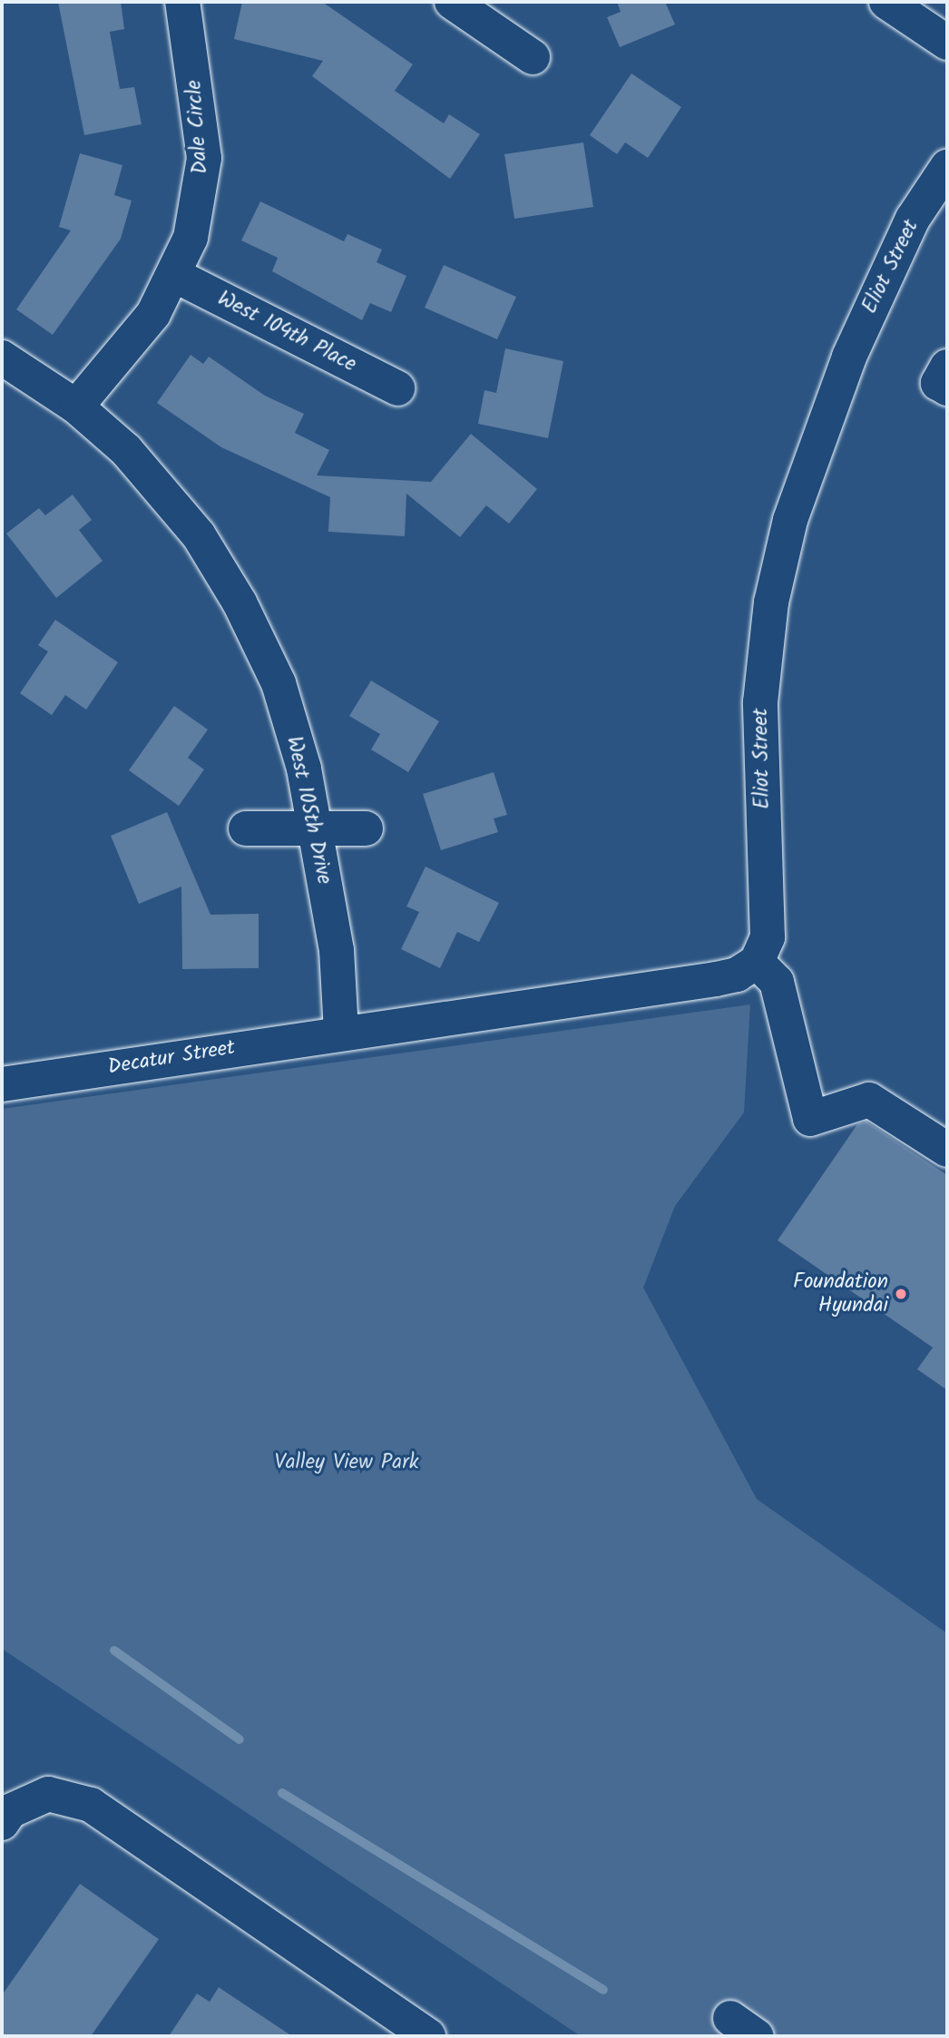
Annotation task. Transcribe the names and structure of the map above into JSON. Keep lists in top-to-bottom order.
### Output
{
  "streets": {
    "street": [
      "Dale Circle",
      "Eliot Street",
      "West 104th Place",
      "West 105th Drive",
      "Decatur Street"
    ]
  },
  "crossings": [
    ["Dale Circle", "West 104th Place"],
    ["Dale Circle", "West 105th Drive"],
    ["West 105th Drive", "Decatur Street"]
  ],
  "parks": ["Valley View Park"],
  "places": ["Foundation Hyundai"]
}
